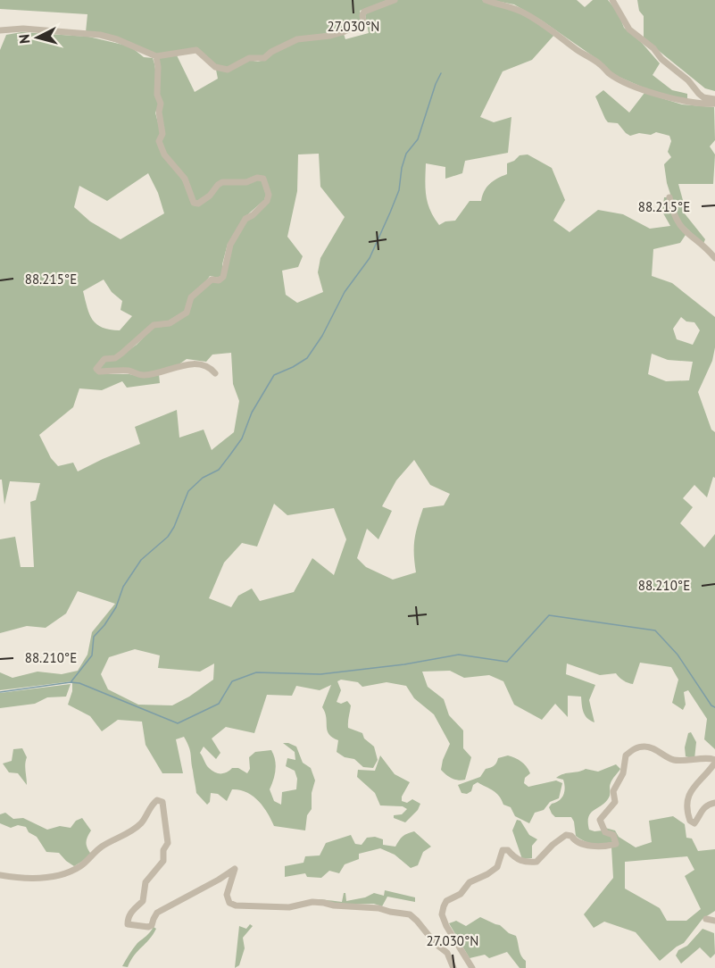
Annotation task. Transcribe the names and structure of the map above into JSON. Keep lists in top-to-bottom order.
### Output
{
  "north": "left",
  "coordinates": ["27.030°N", "88.215°E", "88.210°E"]
}
